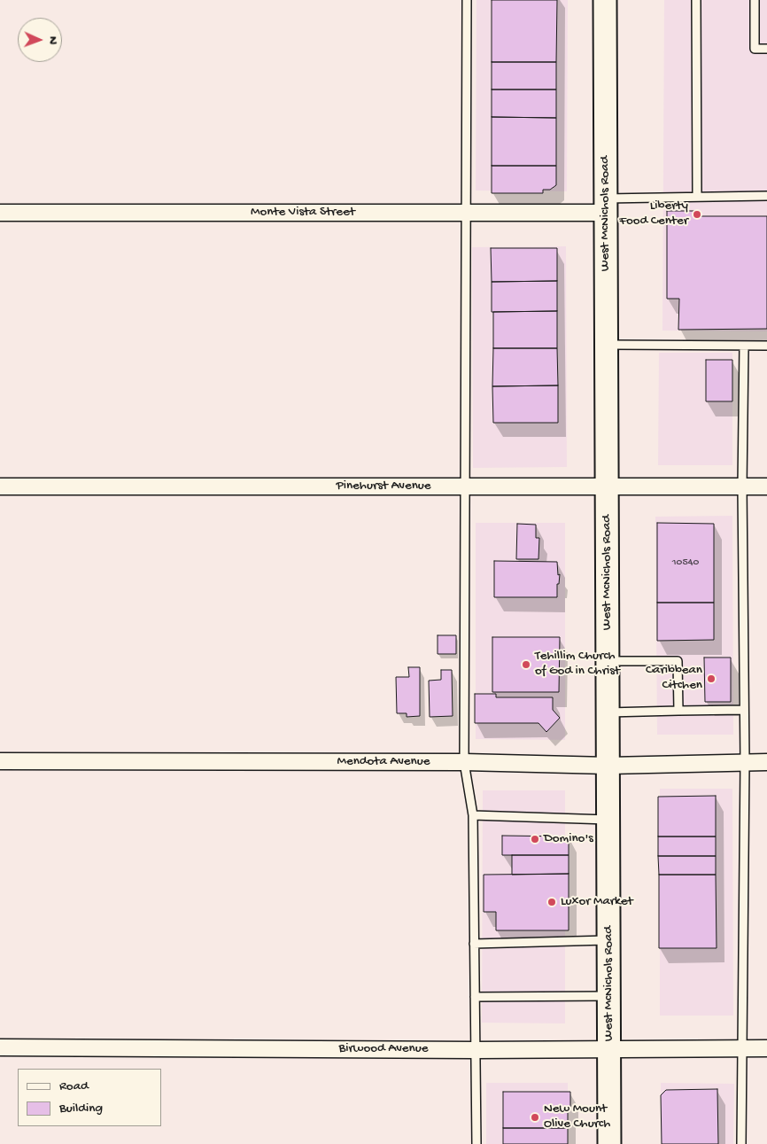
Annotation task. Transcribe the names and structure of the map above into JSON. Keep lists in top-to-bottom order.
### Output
{
  "streets": {
    "main road": ["West McNichols Road"],
    "street": [
      "Monte Vista Street",
      "Pinehurst Avenue",
      "Mendota Avenue",
      "Birwood Avenue"
    ]
  },
  "crossings": [
    ["Monte Vista Street", "West McNichols Road"],
    ["West McNichols Road", "Pinehurst Avenue"],
    ["West McNichols Road", "Mendota Avenue"],
    ["West McNichols Road", "Birwood Avenue"]
  ],
  "places": [
    "Liberty Food Center",
    "Tehillim Church of God in Christ",
    "Caribbean Citchen",
    "Domino's",
    "Luxor Market",
    "New Mount Olive Church"
  ],
  "house_numbers": ["10540"],
  "legend": ["Road", "Building"],
  "north": "right"
}
